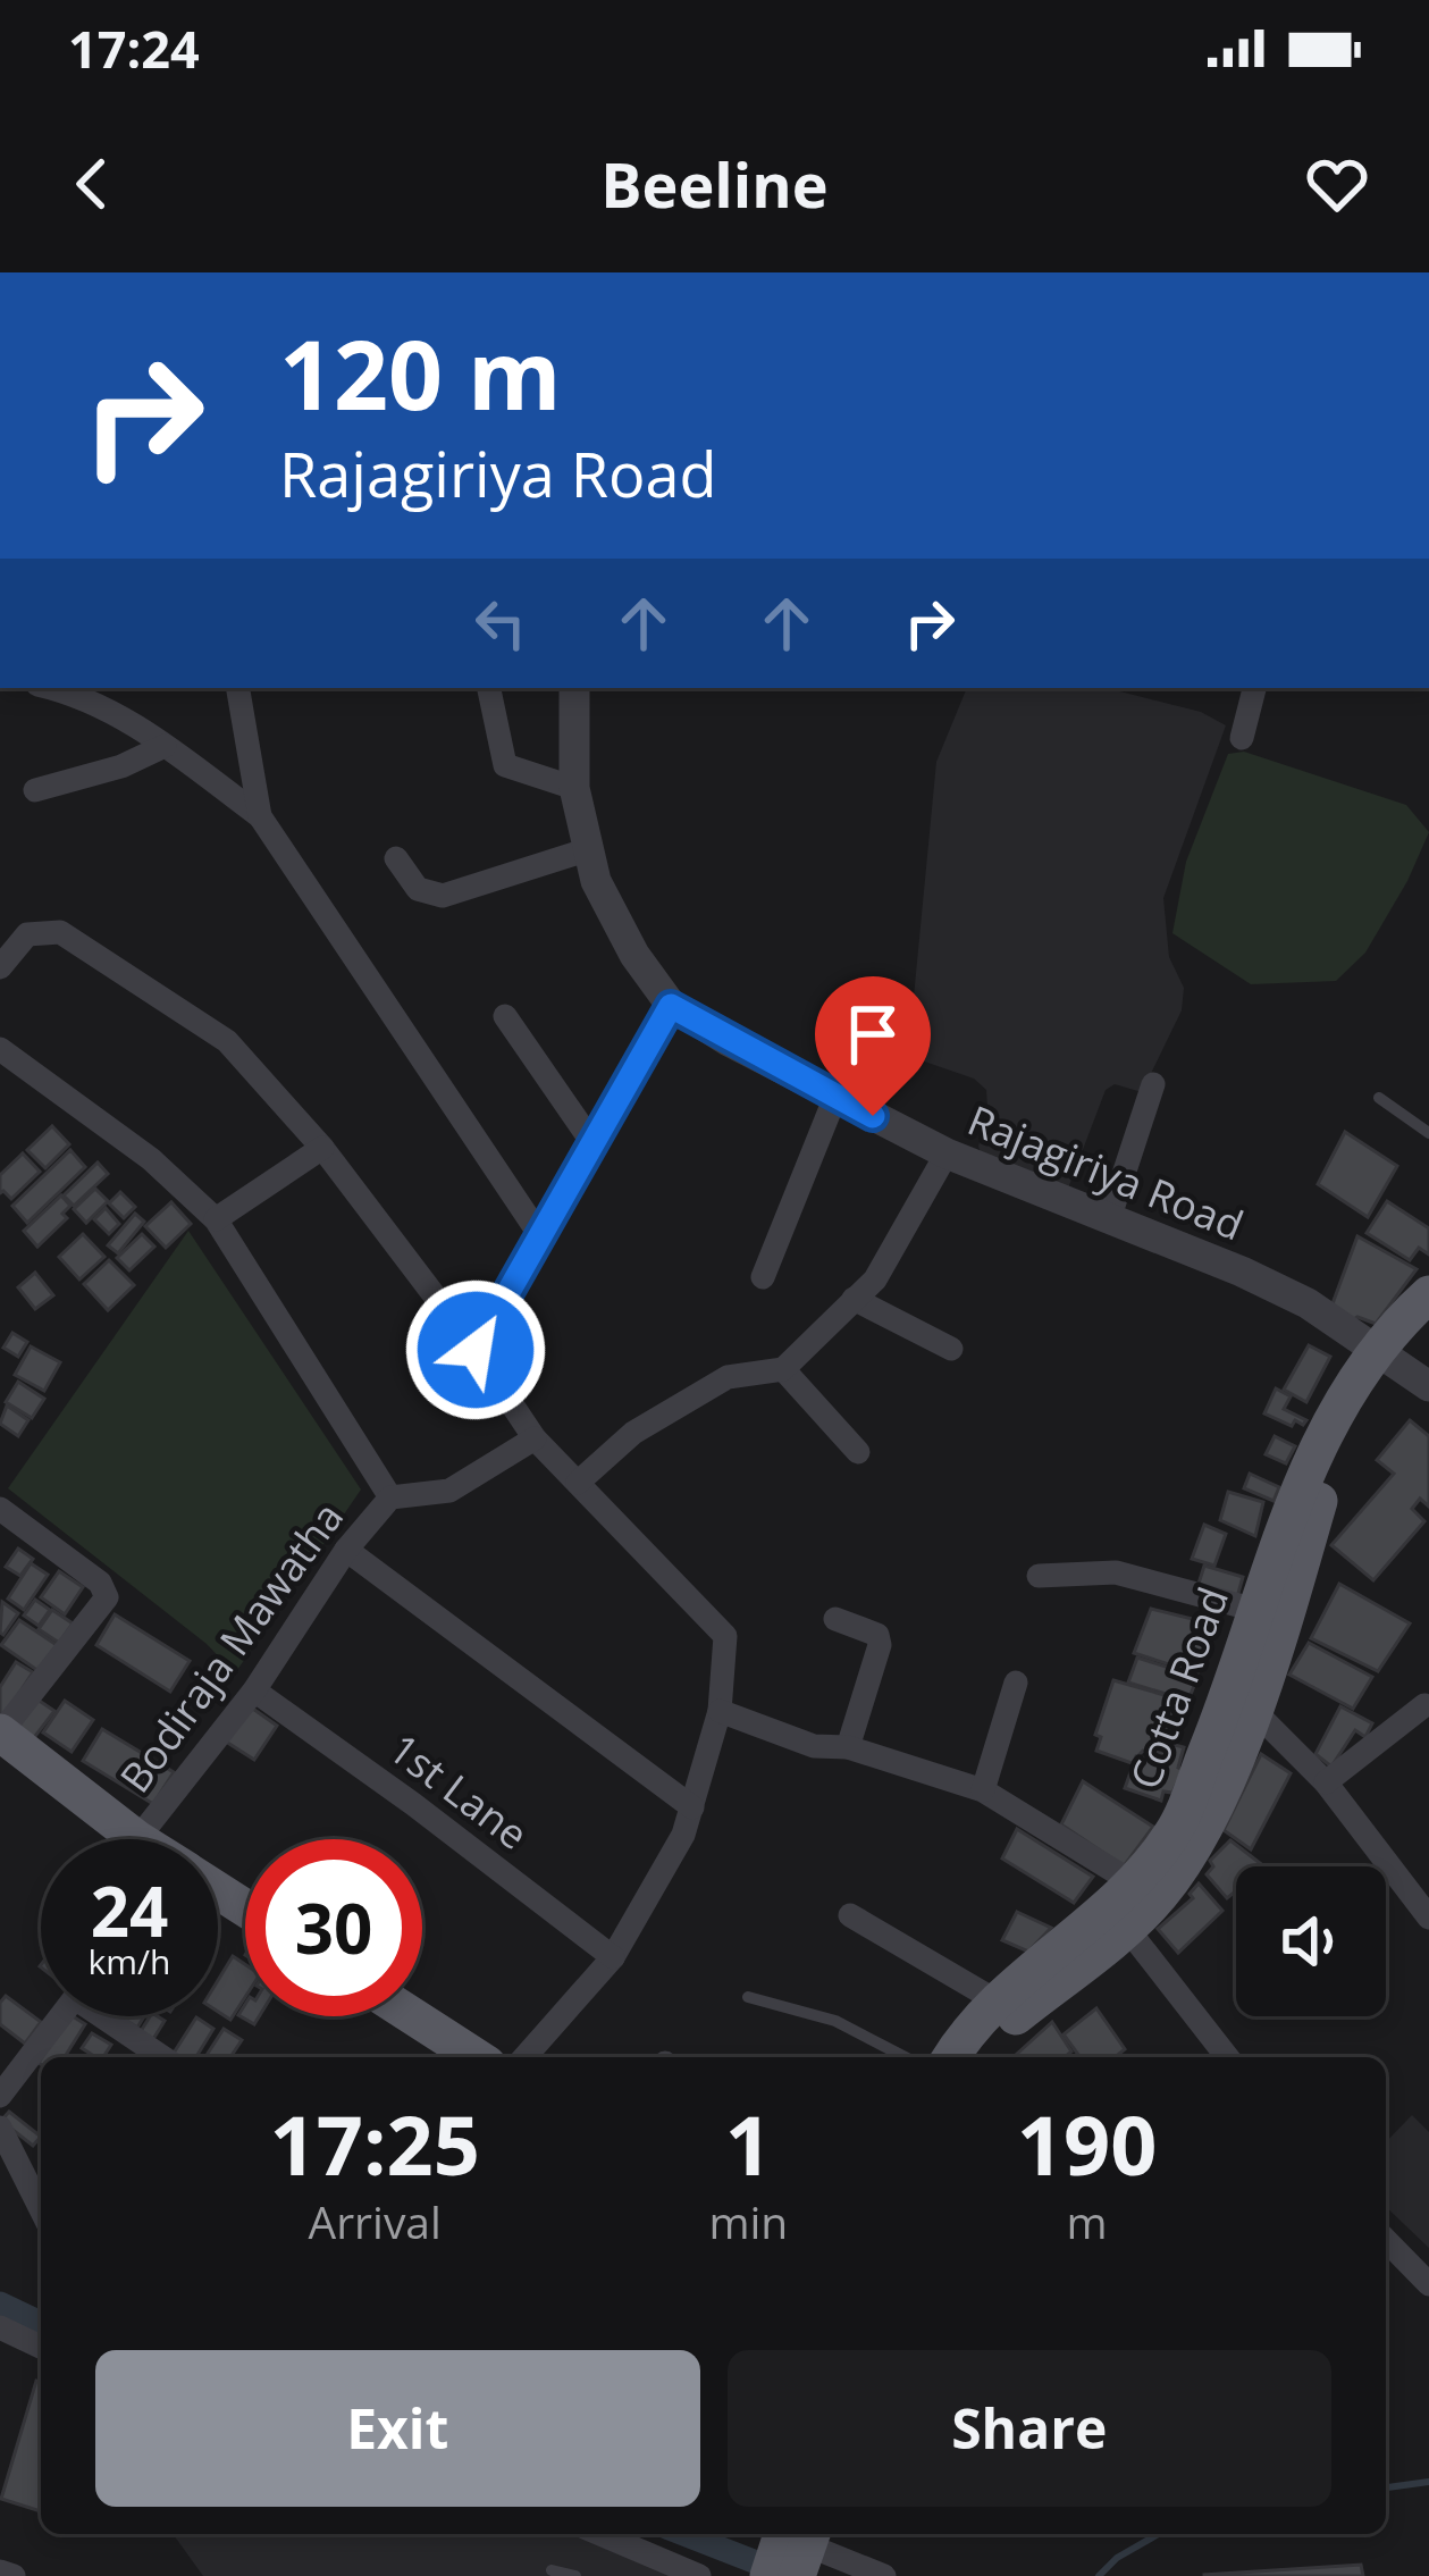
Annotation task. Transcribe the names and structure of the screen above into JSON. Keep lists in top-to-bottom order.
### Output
{
  "streets": {
    "main road": ["Cotta Road"],
    "street": ["Rajagiriya Road", "Bodiraja Mawatha", "1st Lane"]
  },
  "crossings": [
    ["Rajagiriya Road", "Cotta Road"],
    ["Bodiraja Mawatha", "1st Lane"]
  ],
  "page": {
    "status": "17:24",
    "header": "Beeline",
    "turn": ["120 m", "Rajagiriya Road"],
    "speed": "24 km/h",
    "limit": "30",
    "eta": [
      "17:25",
      "Arrival",
      "1",
      "min",
      "190",
      "m"
    ],
    "buttons": ["Exit", "Share"]
  }
}
